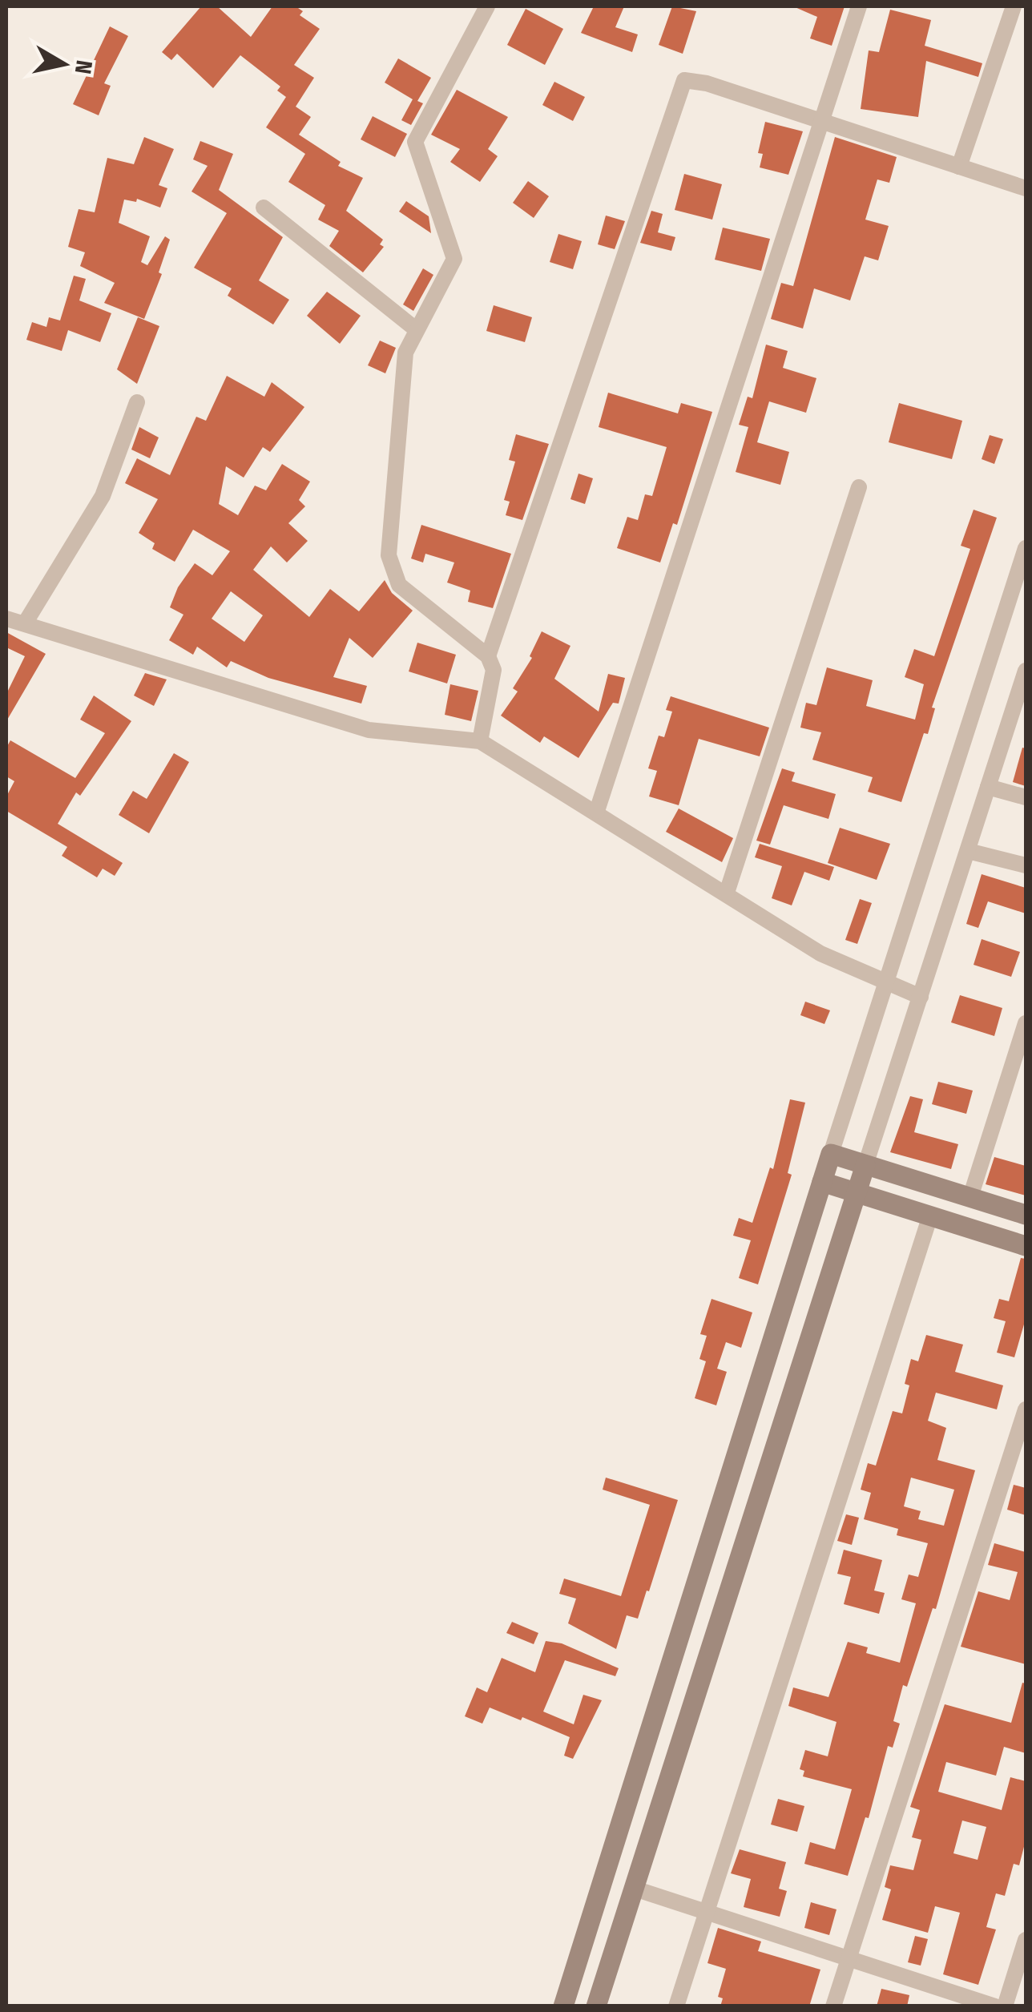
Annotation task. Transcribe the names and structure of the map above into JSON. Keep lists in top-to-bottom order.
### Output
{
  "north": "right"
}
